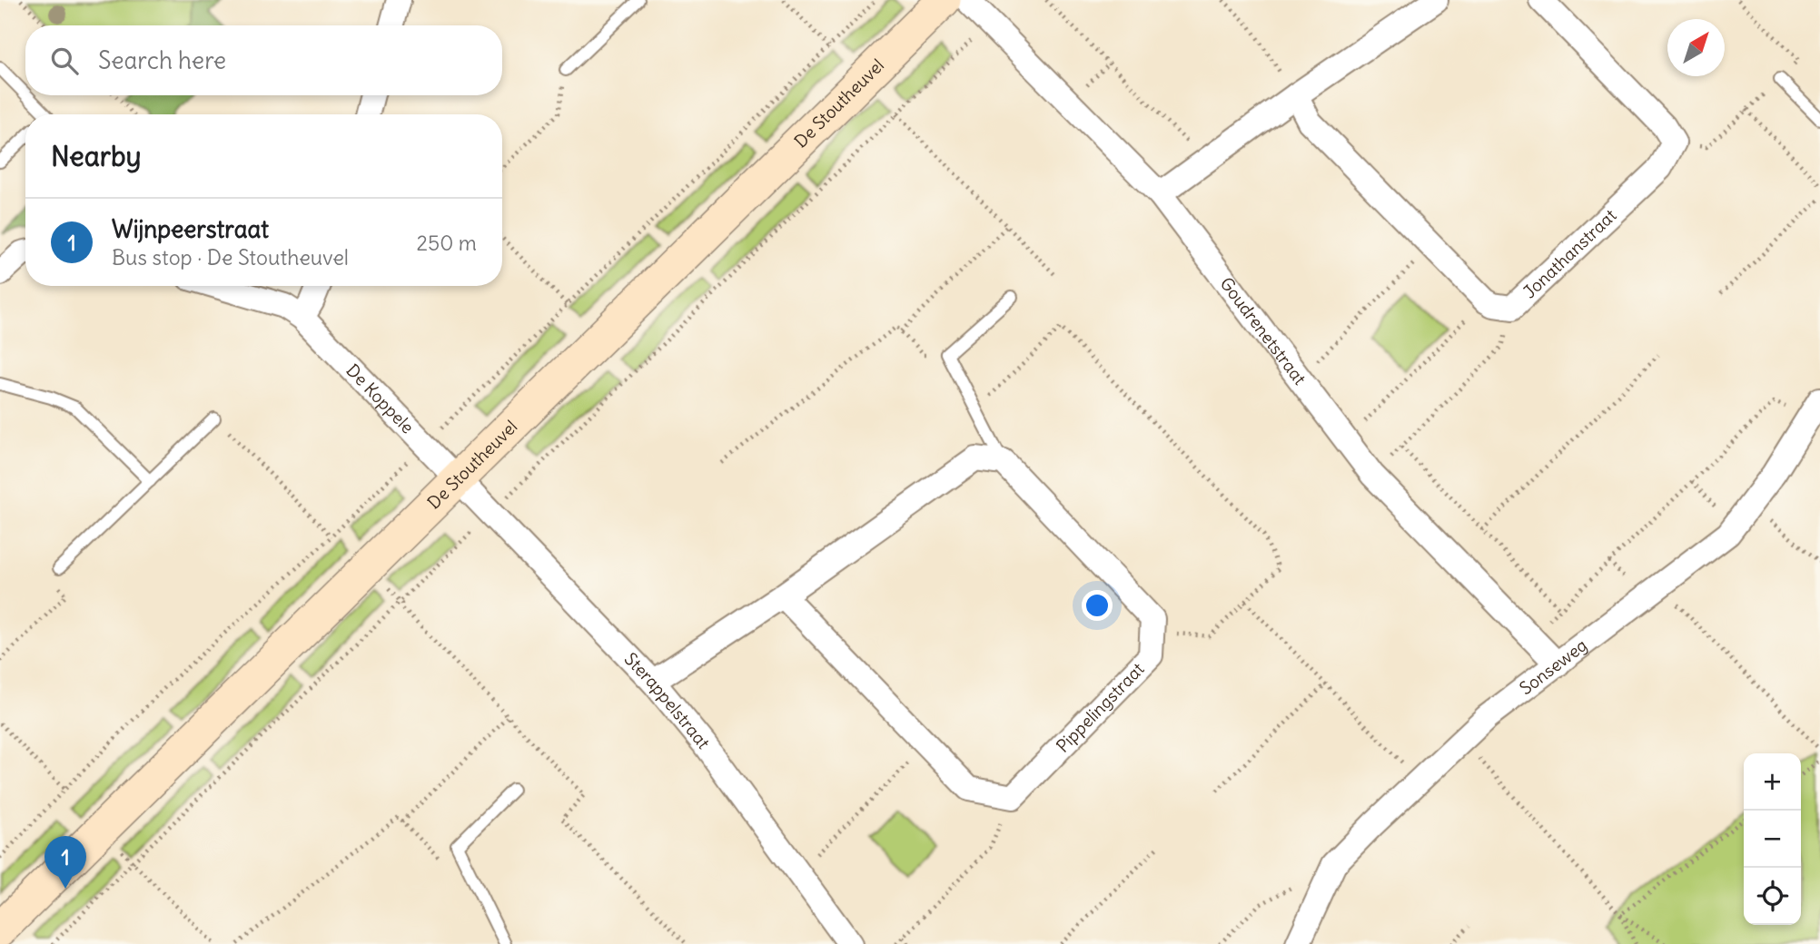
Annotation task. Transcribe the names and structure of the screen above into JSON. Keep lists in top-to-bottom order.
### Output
{
  "streets": {
    "street": [
      "De Stoutheuvel",
      "Jonathanstraat",
      "Goudrenetstraat",
      "De Koppele",
      "Sonseweg",
      "Sterappelstraat",
      "Pippelingstraat"
    ]
  },
  "crossings": [
    ["De Stoutheuvel", "De Koppele"],
    ["De Stoutheuvel", "Sterappelstraat"],
    ["Goudrenetstraat", "Sonseweg"],
    ["De Koppele", "Sterappelstraat"]
  ],
  "north": "top right",
  "page": {
    "search": "Search here",
    "heading": "Nearby",
    "list": [
      {
        "mark": "1",
        "name": "Wijnpeerstraat",
        "note": "Bus stop · De Stoutheuvel",
        "value": "250 m"
      }
    ],
    "map_buttons": ["+", "−"],
    "pins": "1"
  }
}
